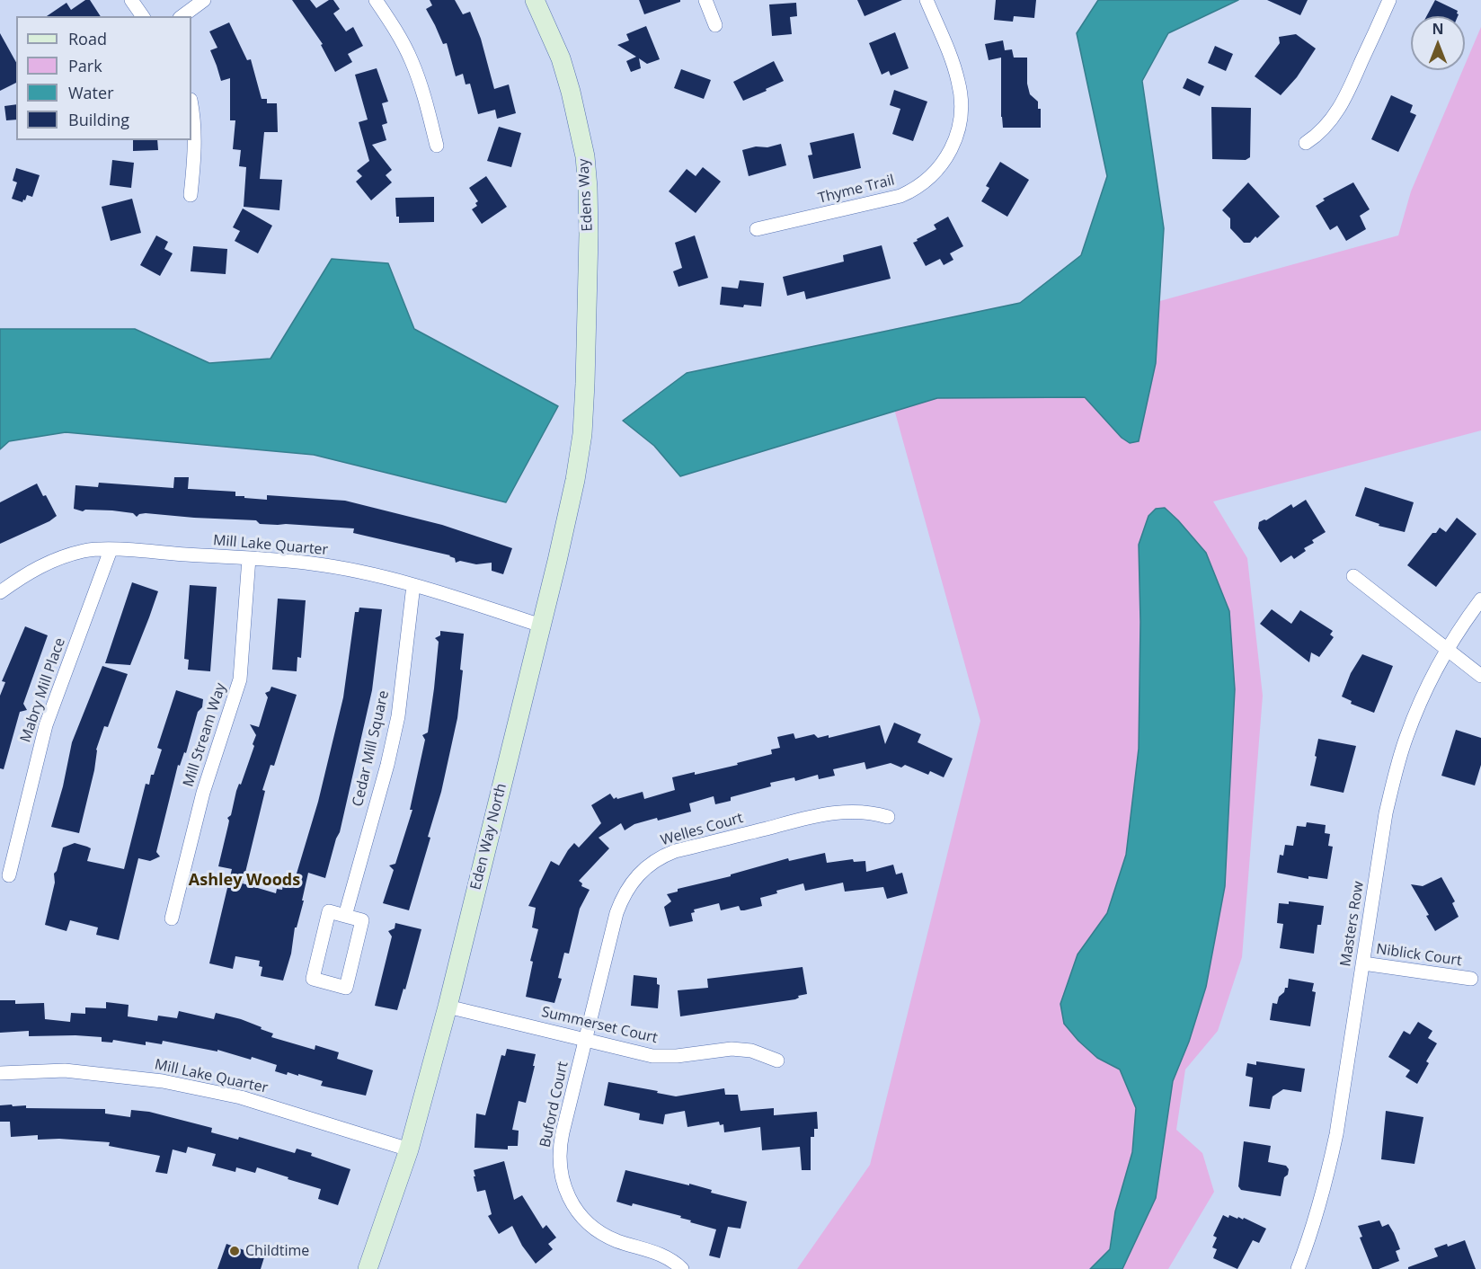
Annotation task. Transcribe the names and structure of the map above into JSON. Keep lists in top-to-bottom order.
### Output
{
  "streets": {
    "street": [
      "Thyme Trail",
      "Edens Way",
      "Mill Lake Quarter",
      "Mabry Mill Place",
      "Mill Stream Way",
      "Cedar Mill Square",
      "Welles Court",
      "Eden Way North",
      "Masters Row",
      "Niblick Court",
      "Summerset Court",
      "Buford Court"
    ]
  },
  "crossings": [
    ["Edens Way", "Eden Way North"],
    ["Mill Lake Quarter", "Mabry Mill Place"],
    ["Mill Lake Quarter", "Mill Stream Way"],
    ["Mill Lake Quarter", "Cedar Mill Square"],
    ["Mill Lake Quarter", "Eden Way North"],
    ["Welles Court", "Summerset Court"],
    ["Welles Court", "Buford Court"],
    ["Eden Way North", "Summerset Court"],
    ["Masters Row", "Niblick Court"],
    ["Summerset Court", "Buford Court"]
  ],
  "districts": ["Ashley Woods"],
  "places": ["Childtime"],
  "legend": [
    "Road",
    "Park",
    "Water",
    "Building"
  ],
  "north": "top"
}
